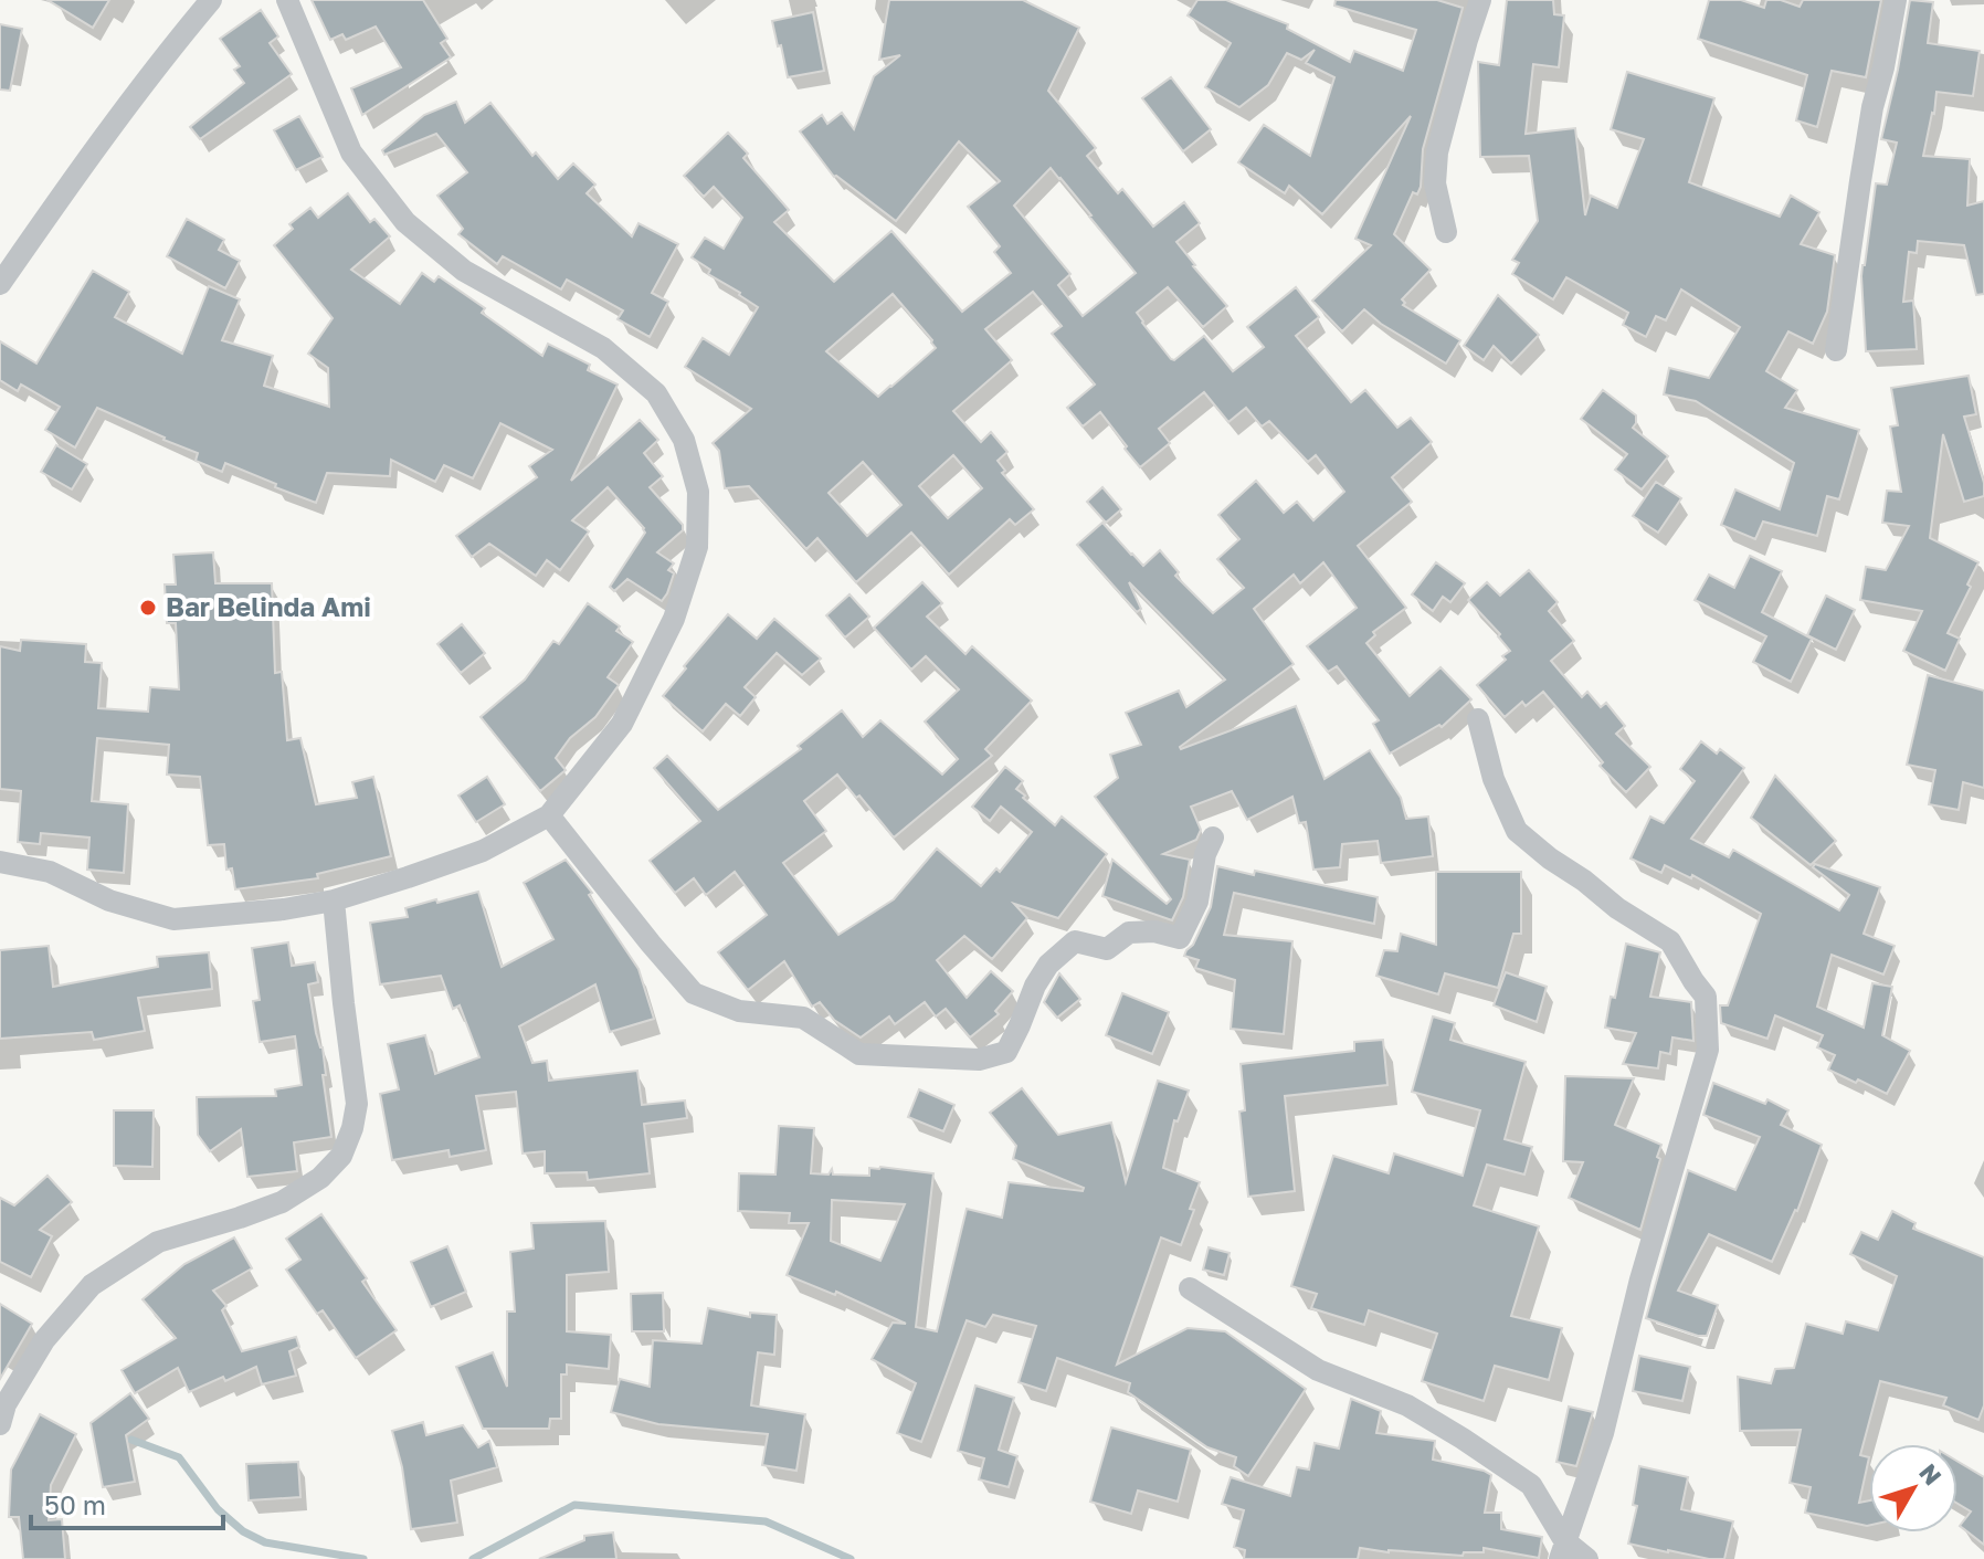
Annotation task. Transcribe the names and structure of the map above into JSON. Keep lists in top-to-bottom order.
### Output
{
  "places": ["Bar Belinda Ami"],
  "scale_bar": "50 m",
  "north": "top right"
}
